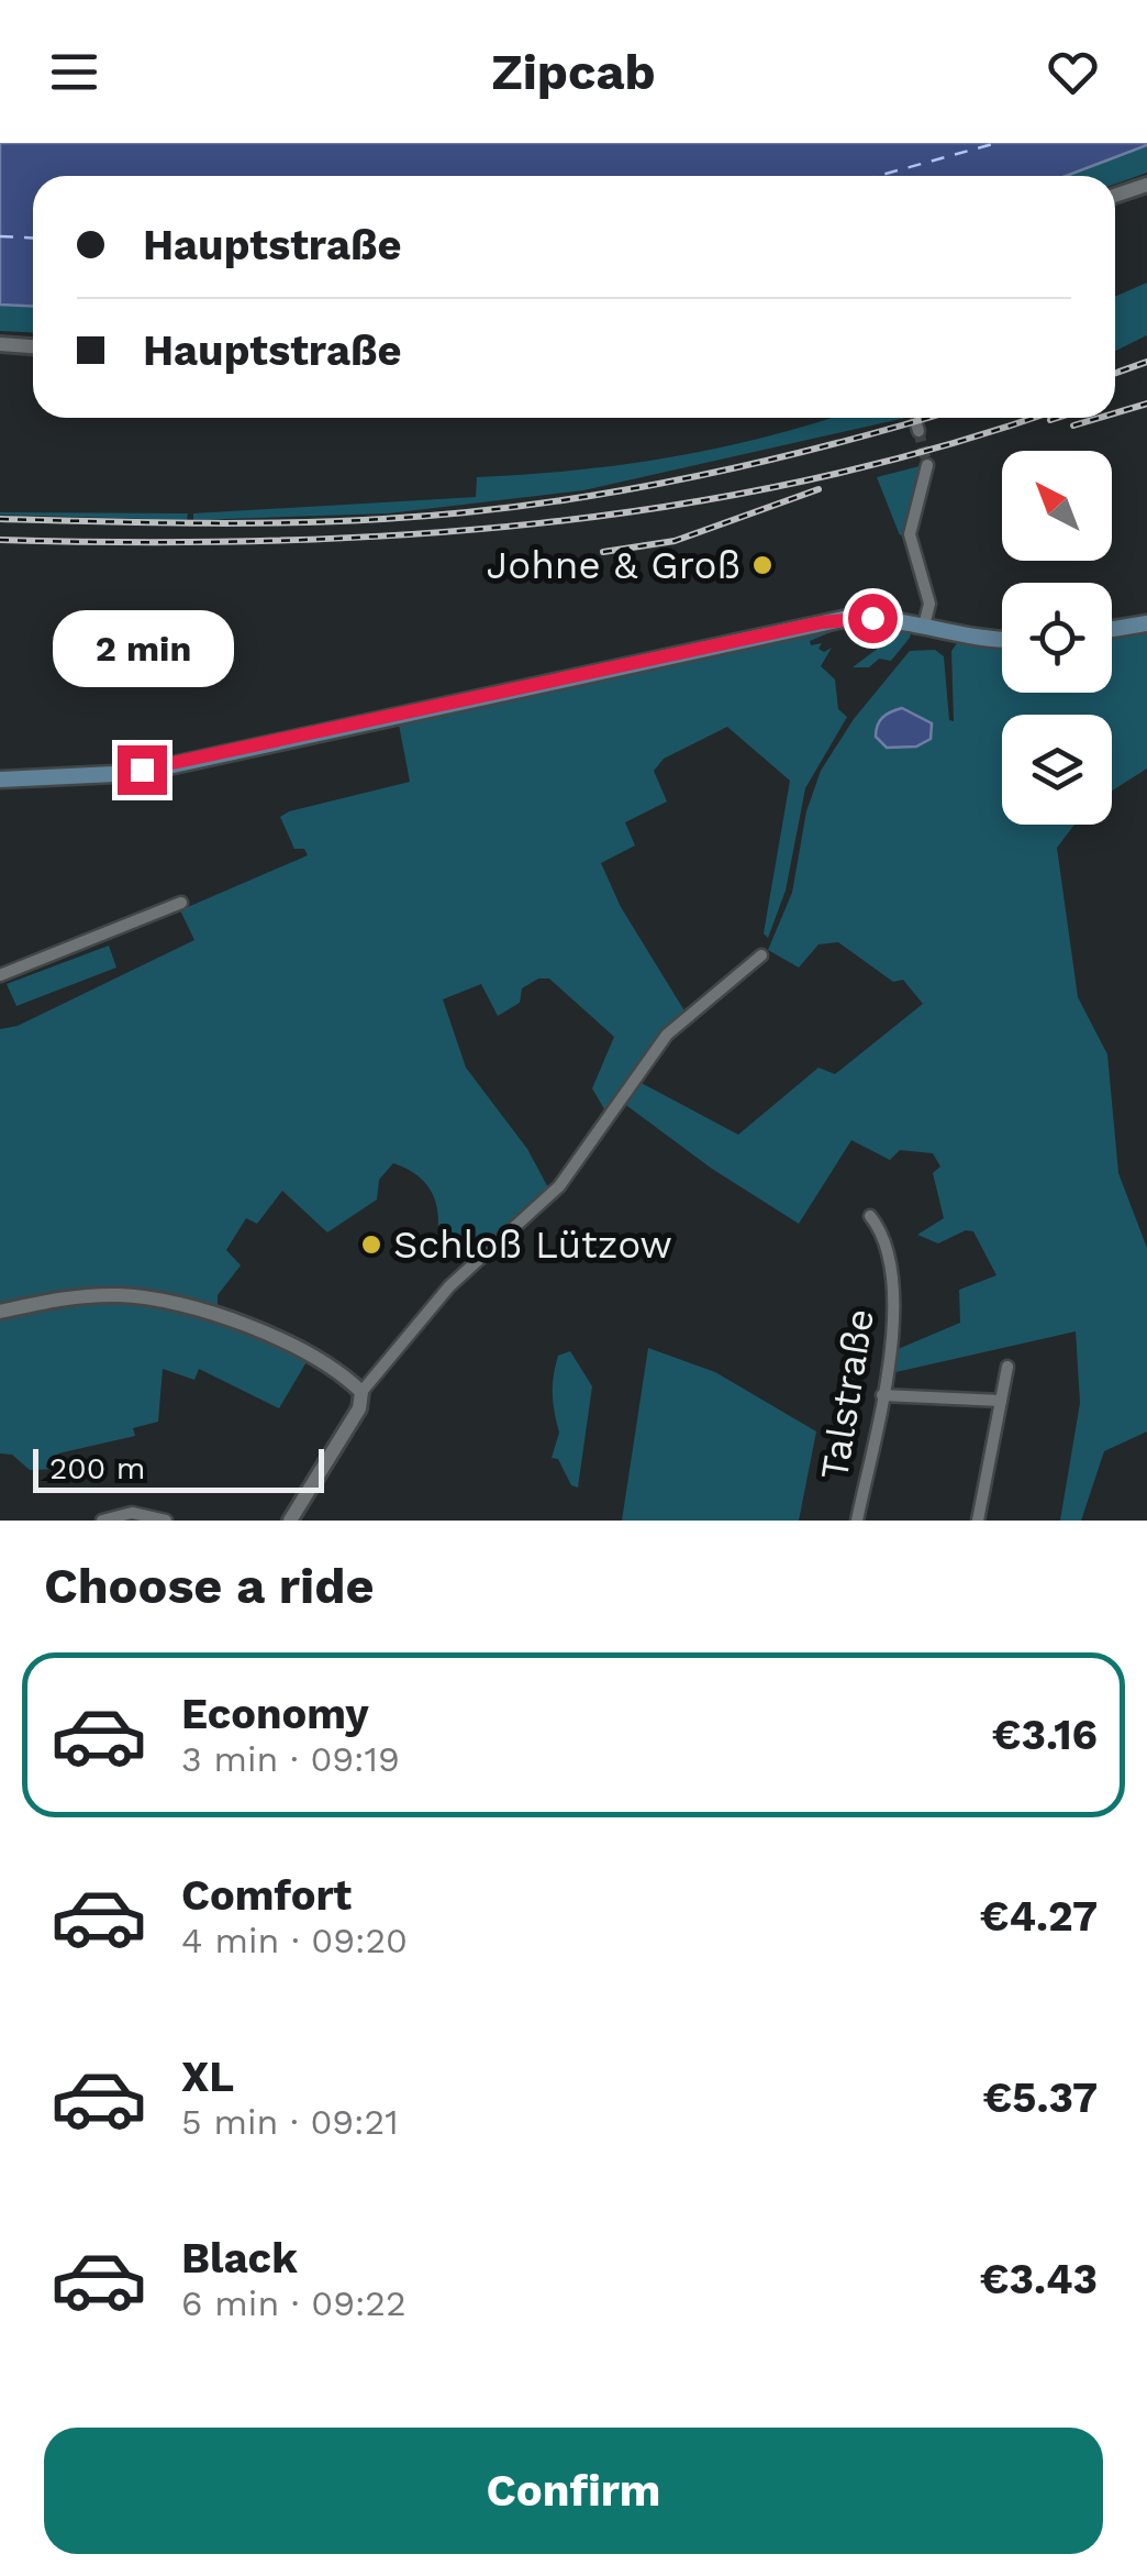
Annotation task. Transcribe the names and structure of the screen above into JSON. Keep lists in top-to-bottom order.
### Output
{
  "streets": {
    "street": ["Talstraße"]
  },
  "places": ["Johne & Groß", "Schloß Lützow"],
  "scale_bar": "200 m",
  "north": "top left",
  "page": {
    "header": "Zipcab",
    "banner": ["Hauptstraße", "Hauptstraße"],
    "bubble": "2 min",
    "scale": "200 m",
    "heading": "Choose a ride",
    "list": [
      {
        "name": "Economy",
        "note": "3 min · 09:19",
        "value": "€3.16"
      },
      {
        "name": "Comfort",
        "note": "4 min · 09:20",
        "value": "€4.27"
      },
      {
        "name": "XL",
        "note": "5 min · 09:21",
        "value": "€5.37"
      },
      {
        "name": "Black",
        "note": "6 min · 09:22",
        "value": "€3.43"
      }
    ],
    "buttons": "Confirm"
  }
}
